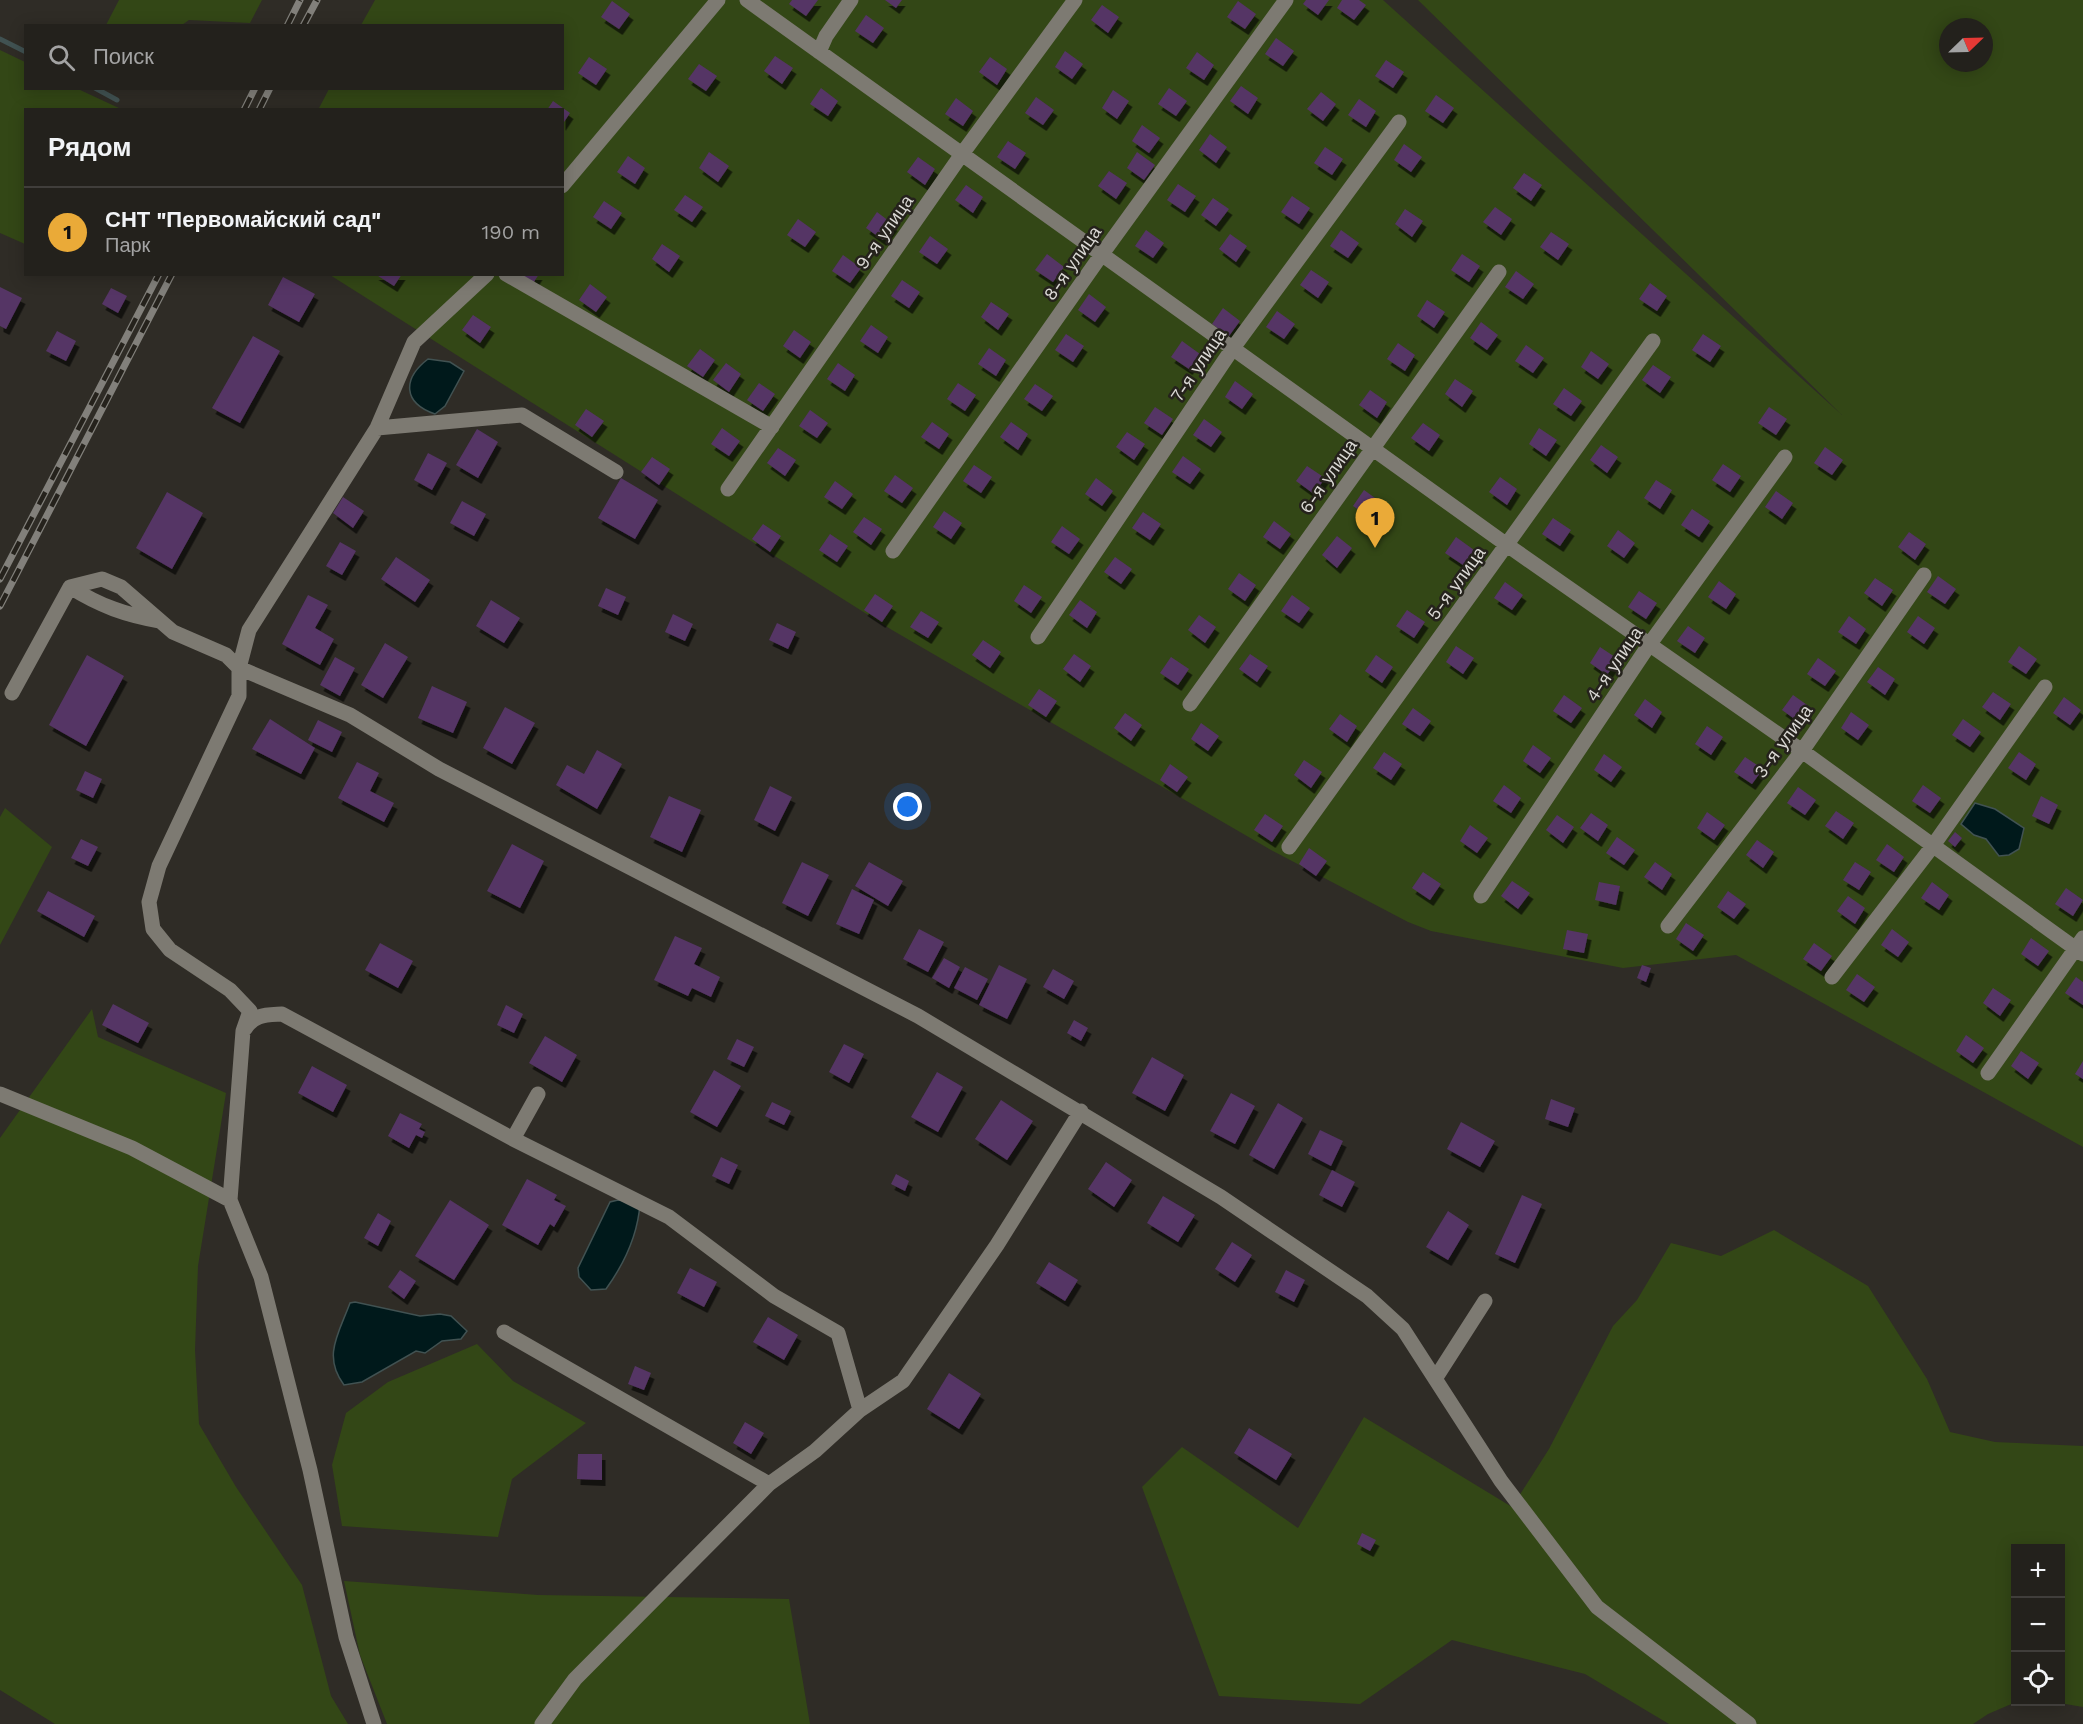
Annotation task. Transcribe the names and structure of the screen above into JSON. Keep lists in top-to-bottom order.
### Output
{
  "streets": {
    "street": [
      "9-я улица",
      "8-я улица",
      "7-я улица",
      "6-я улица",
      "5-я улица",
      "4-я улица",
      "3-я улица"
    ]
  },
  "north": "top right",
  "page": {
    "search": "Поиск",
    "heading": "Рядом",
    "list": [
      {
        "mark": "1",
        "name": "СНТ \"Первомайский сад\"",
        "note": "Парк",
        "value": "190 m"
      }
    ],
    "pins": "1",
    "map_buttons": ["+", "−"]
  }
}
